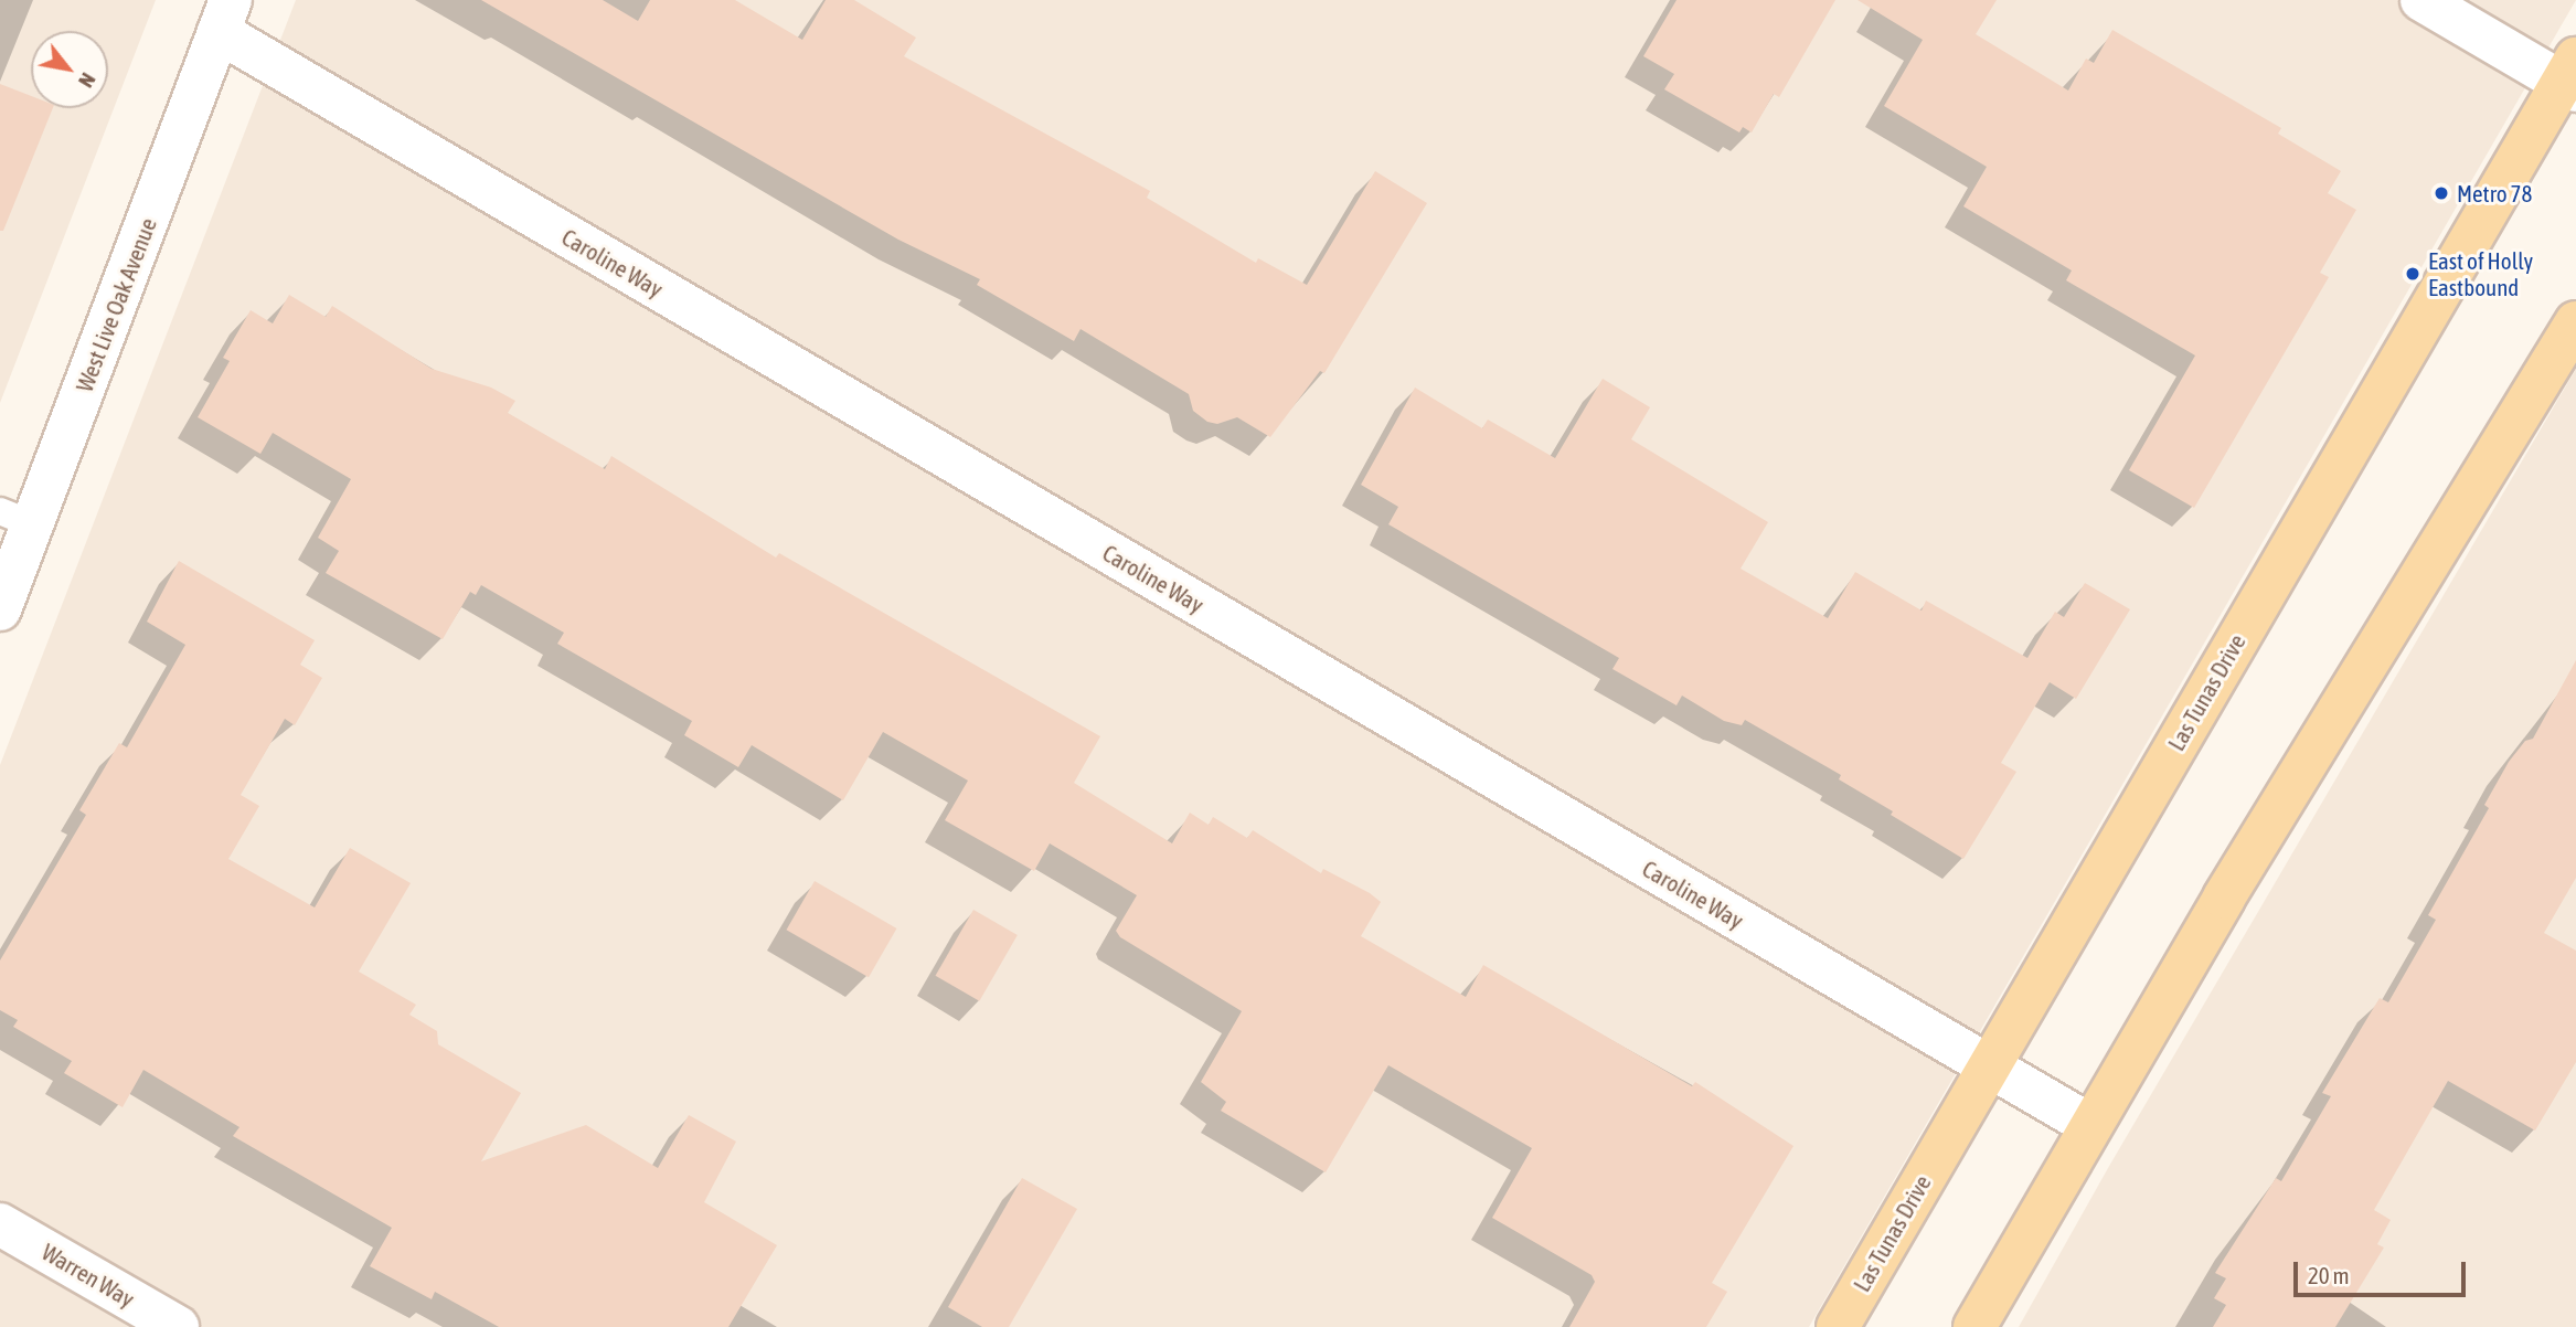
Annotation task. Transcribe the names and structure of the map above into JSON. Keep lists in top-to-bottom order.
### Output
{
  "streets": {
    "main road": ["Las Tunas Drive"],
    "street": ["Caroline Way", "West Live Oak Avenue", "Warren Way"]
  },
  "crossings": [
    ["Caroline Way", "West Live Oak Avenue"],
    ["Caroline Way", "Las Tunas Drive"]
  ],
  "places": ["Metro 78", "East of Holly Eastbound"],
  "scale_bar": "20 m",
  "north": "bottom right"
}
